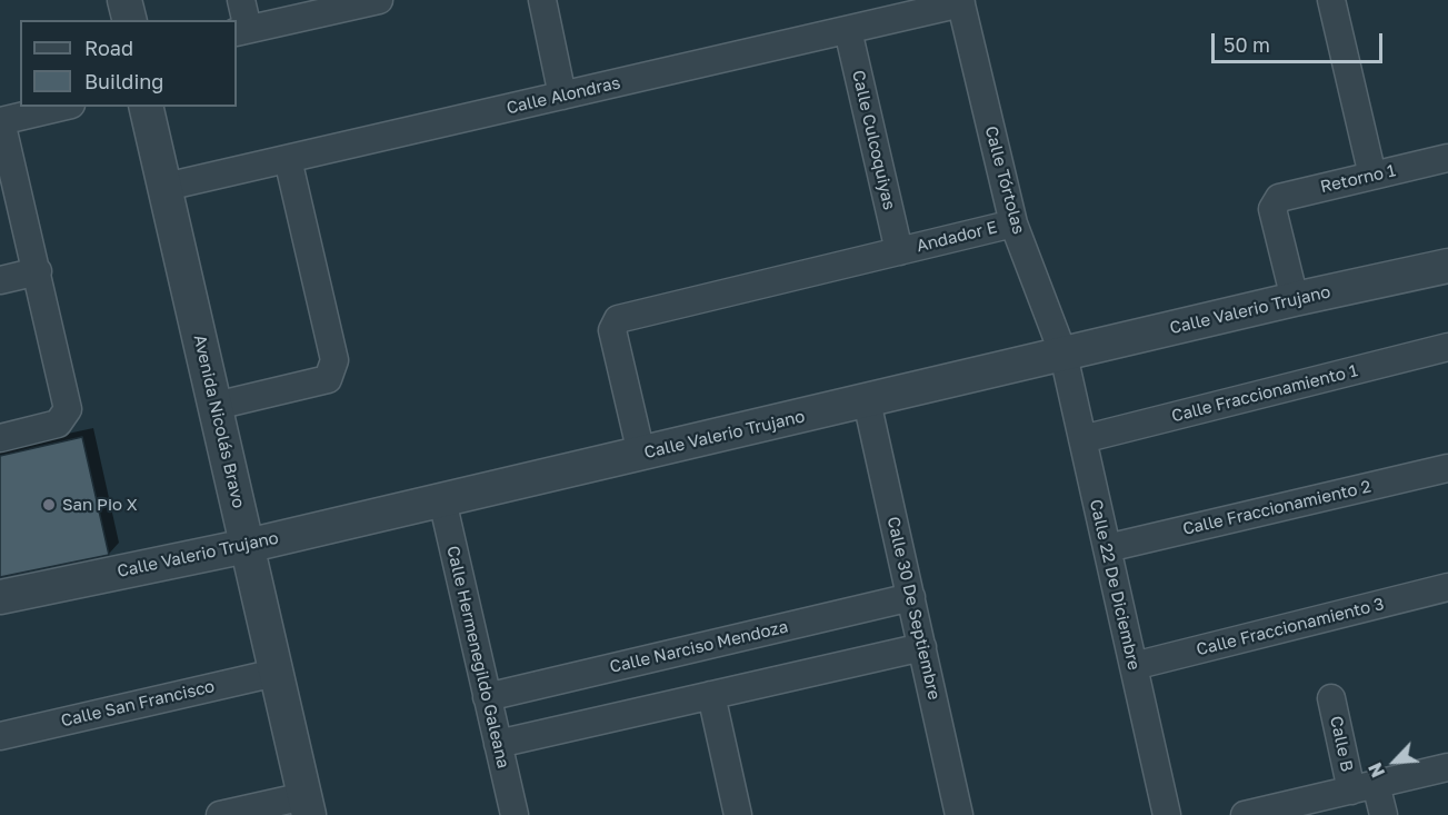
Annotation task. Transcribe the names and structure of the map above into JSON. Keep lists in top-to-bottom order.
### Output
{
  "streets": {
    "street": [
      "Calle Alondras",
      "Calle Culcoquiyas",
      "Retorno 1",
      "Calle Tórtolas",
      "Andador E",
      "Calle Valerio Trujano",
      "Calle Fraccionamiento 1",
      "Avenida Nicolás Bravo",
      "Calle Fraccionamiento 2",
      "Calle 22 De Diciembre",
      "Calle 30 De Septiembre",
      "Calle Fraccionamiento 3",
      "Calle Narciso Mendoza",
      "Calle Hermenegildo Galeana",
      "Calle San Francisco",
      "Calle B"
    ]
  },
  "crossings": [
    ["Calle Alondras", "Calle Culcoquiyas"],
    ["Calle Alondras", "Calle Tórtolas"],
    ["Calle Alondras", "Avenida Nicolás Bravo"],
    ["Calle Culcoquiyas", "Andador E"],
    ["Retorno 1", "Calle Valerio Trujano"],
    ["Calle Tórtolas", "Andador E"],
    ["Calle Tórtolas", "Calle Valerio Trujano"],
    ["Calle Tórtolas", "Calle 22 De Diciembre"],
    ["Andador E", "Calle Valerio Trujano"],
    ["Calle Valerio Trujano", "Avenida Nicolás Bravo"],
    ["Calle Valerio Trujano", "Calle 22 De Diciembre"],
    ["Calle Valerio Trujano", "Calle 30 De Septiembre"],
    ["Calle Valerio Trujano", "Calle Hermenegildo Galeana"],
    ["Calle Fraccionamiento 1", "Calle 22 De Diciembre"],
    ["Avenida Nicolás Bravo", "Calle San Francisco"],
    ["Calle Fraccionamiento 2", "Calle 22 De Diciembre"],
    ["Calle 22 De Diciembre", "Calle Fraccionamiento 3"],
    ["Calle 30 De Septiembre", "Calle Narciso Mendoza"],
    ["Calle Narciso Mendoza", "Calle Hermenegildo Galeana"]
  ],
  "places": ["San Pio X"],
  "legend": ["Road", "Building"],
  "scale_bar": "50 m",
  "north": "bottom left"
}
